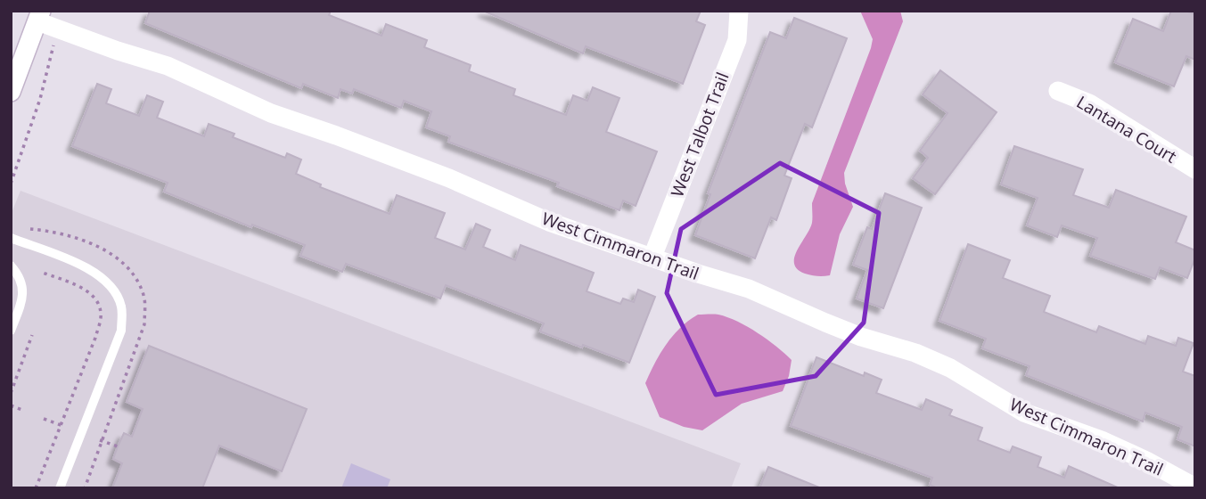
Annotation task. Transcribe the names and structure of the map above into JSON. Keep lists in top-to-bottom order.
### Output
{
  "streets": {
    "street": ["Lantana Court", "West Talbot Trail", "West Cimmaron Trail"]
  },
  "crossings": [
    ["West Talbot Trail", "West Cimmaron Trail"]
  ]
}
